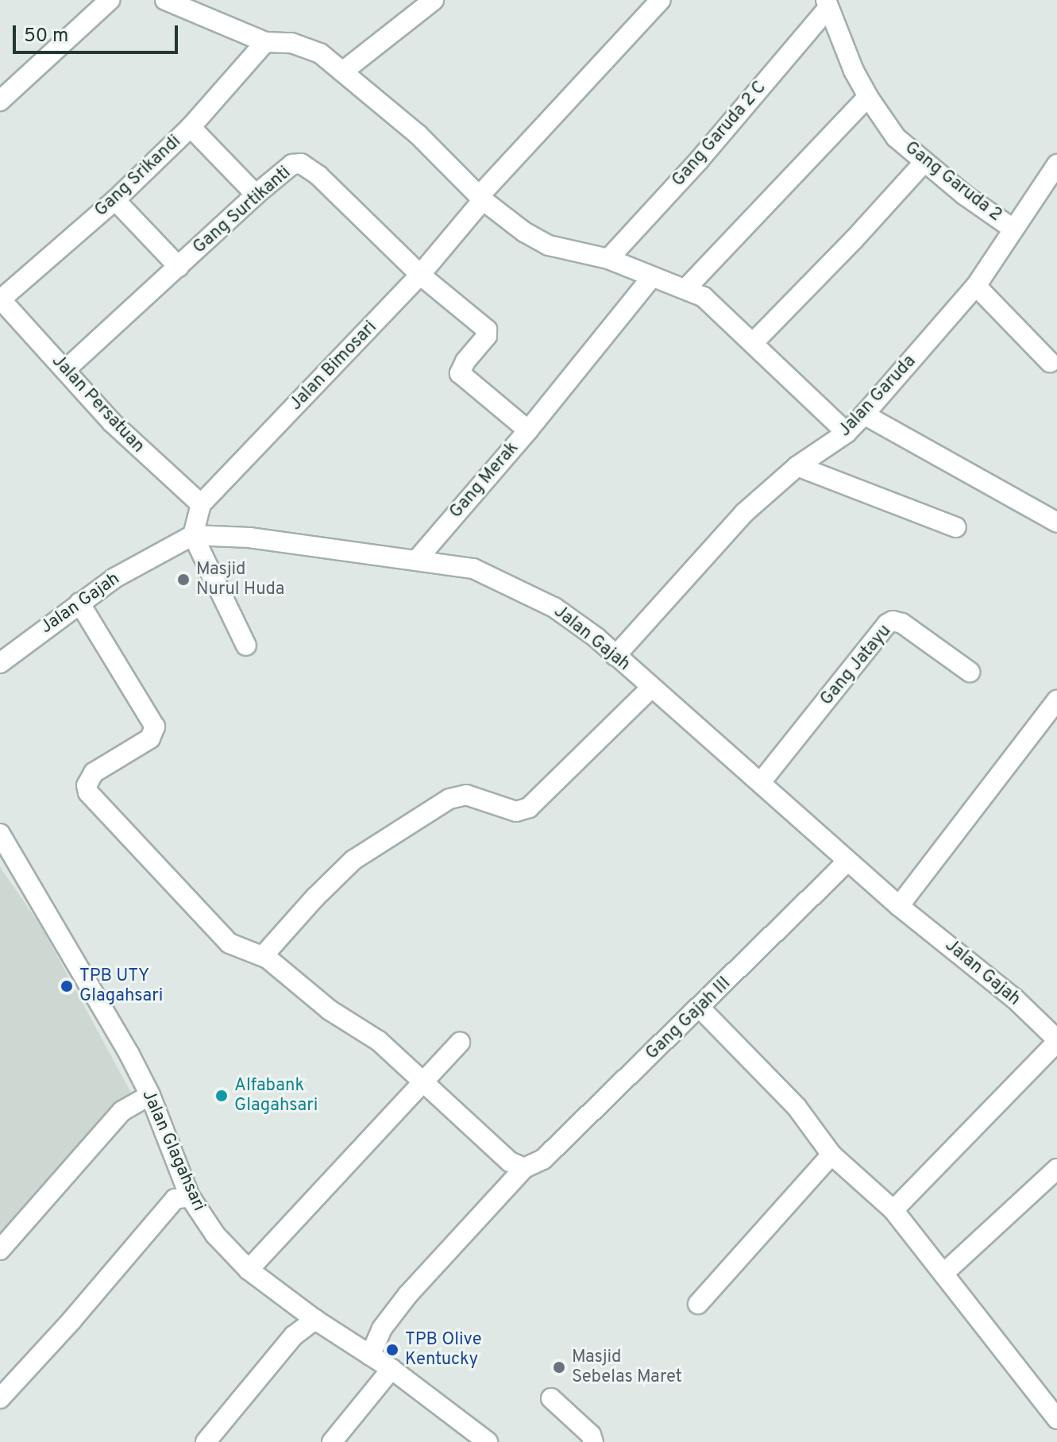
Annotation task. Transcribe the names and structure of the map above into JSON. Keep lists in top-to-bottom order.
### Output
{
  "streets": {
    "street": [
      "Gang Garuda 2 C",
      "Gang Srikandi",
      "Gang Garuda 2",
      "Gang Surtikanti",
      "Jalan Bimosari",
      "Jalan Garuda",
      "Jalan Persatuan",
      "Gang Merak",
      "Jalan Gajah",
      "Gang Jatayu",
      "Gang Gajah III",
      "Jalan Glagahsari"
    ]
  },
  "crossings": [
    ["Gang Garuda 2 C", "Gang Garuda 2"],
    ["Gang Srikandi", "Jalan Persatuan"],
    ["Gang Garuda 2", "Jalan Garuda"],
    ["Gang Surtikanti", "Jalan Bimosari"],
    ["Gang Surtikanti", "Jalan Persatuan"],
    ["Gang Surtikanti", "Gang Merak"],
    ["Jalan Bimosari", "Jalan Persatuan"],
    ["Jalan Bimosari", "Gang Merak"],
    ["Jalan Bimosari", "Jalan Gajah"],
    ["Jalan Garuda", "Jalan Gajah"],
    ["Gang Merak", "Jalan Gajah"],
    ["Jalan Gajah", "Gang Jatayu"],
    ["Jalan Gajah", "Gang Gajah III"],
    ["Gang Gajah III", "Jalan Glagahsari"]
  ],
  "places": [
    "Masjid Nurul Huda",
    "TPB UTY Glagahsari",
    "Alfabank Glagahsari",
    "TPB Olive Kentucky",
    "Masjid Sebelas Maret"
  ],
  "scale_bar": "50 m"
}
